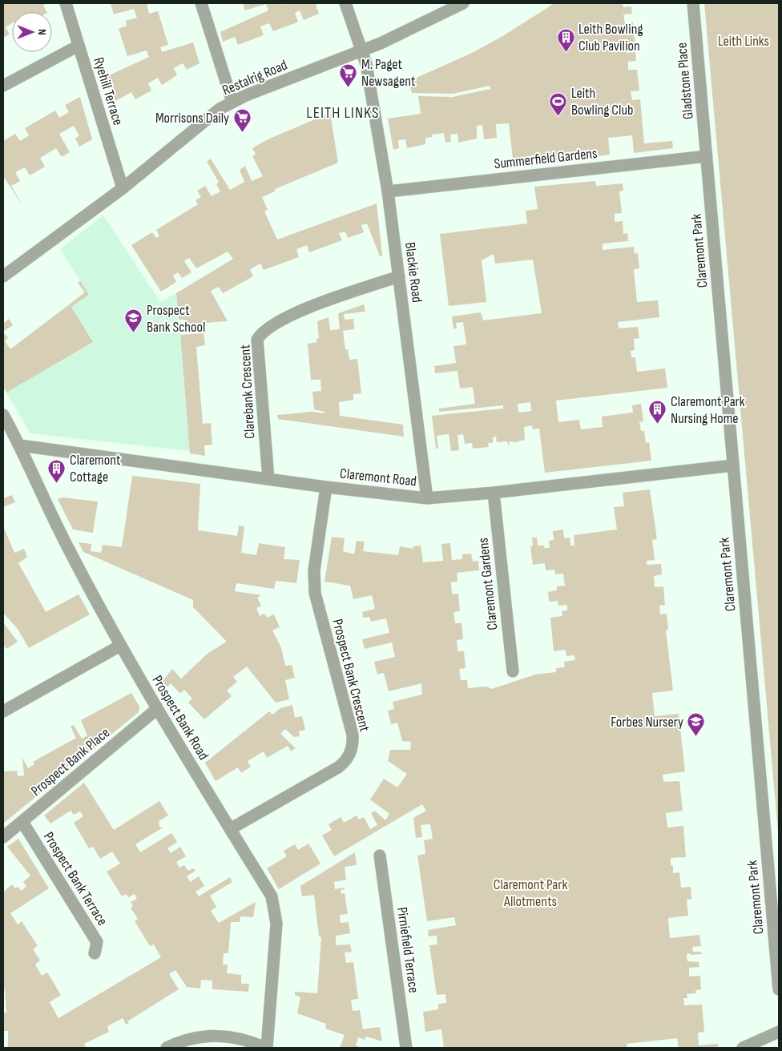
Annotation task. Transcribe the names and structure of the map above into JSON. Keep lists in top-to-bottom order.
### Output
{
  "streets": {
    "street": [
      "Restalrig Road",
      "Gladstone Place",
      "Ryehill Terrace",
      "Summerfield Gardens",
      "Claremont Park",
      "Blackie Road",
      "Clarebank Crescent",
      "Claremont Road",
      "Claremont Gardens",
      "Prospect Bank Crescent",
      "Prospect Bank Road",
      "Prospect Bank Place",
      "Prospect Bank Terrace",
      "Pirniefield Terrace"
    ]
  },
  "crossings": [
    ["Restalrig Road", "Ryehill Terrace"],
    ["Restalrig Road", "Blackie Road"],
    ["Gladstone Place", "Summerfield Gardens"],
    ["Gladstone Place", "Claremont Park"],
    ["Summerfield Gardens", "Claremont Park"],
    ["Summerfield Gardens", "Blackie Road"],
    ["Claremont Park", "Claremont Road"],
    ["Blackie Road", "Clarebank Crescent"],
    ["Blackie Road", "Claremont Road"],
    ["Clarebank Crescent", "Claremont Road"],
    ["Claremont Road", "Claremont Gardens"],
    ["Claremont Road", "Prospect Bank Crescent"],
    ["Claremont Road", "Prospect Bank Road"],
    ["Prospect Bank Crescent", "Prospect Bank Road"],
    ["Prospect Bank Road", "Prospect Bank Place"],
    ["Prospect Bank Place", "Prospect Bank Terrace"]
  ],
  "districts": ["LEITH LINKS"],
  "parks": ["Leith Links", "Claremont Park Allotments"],
  "places": {
    "building": ["Leith Bowling Club Pavilion", "Claremont Park Nursing Home", "Claremont Cottage"],
    "supermarket": ["M. Paget Newsagent", "Morrisons Daily"],
    "sports": ["Leith Bowling Club"],
    "school or university": ["Prospect Bank School", "Forbes Nursery"]
  },
  "north": "right"
}
